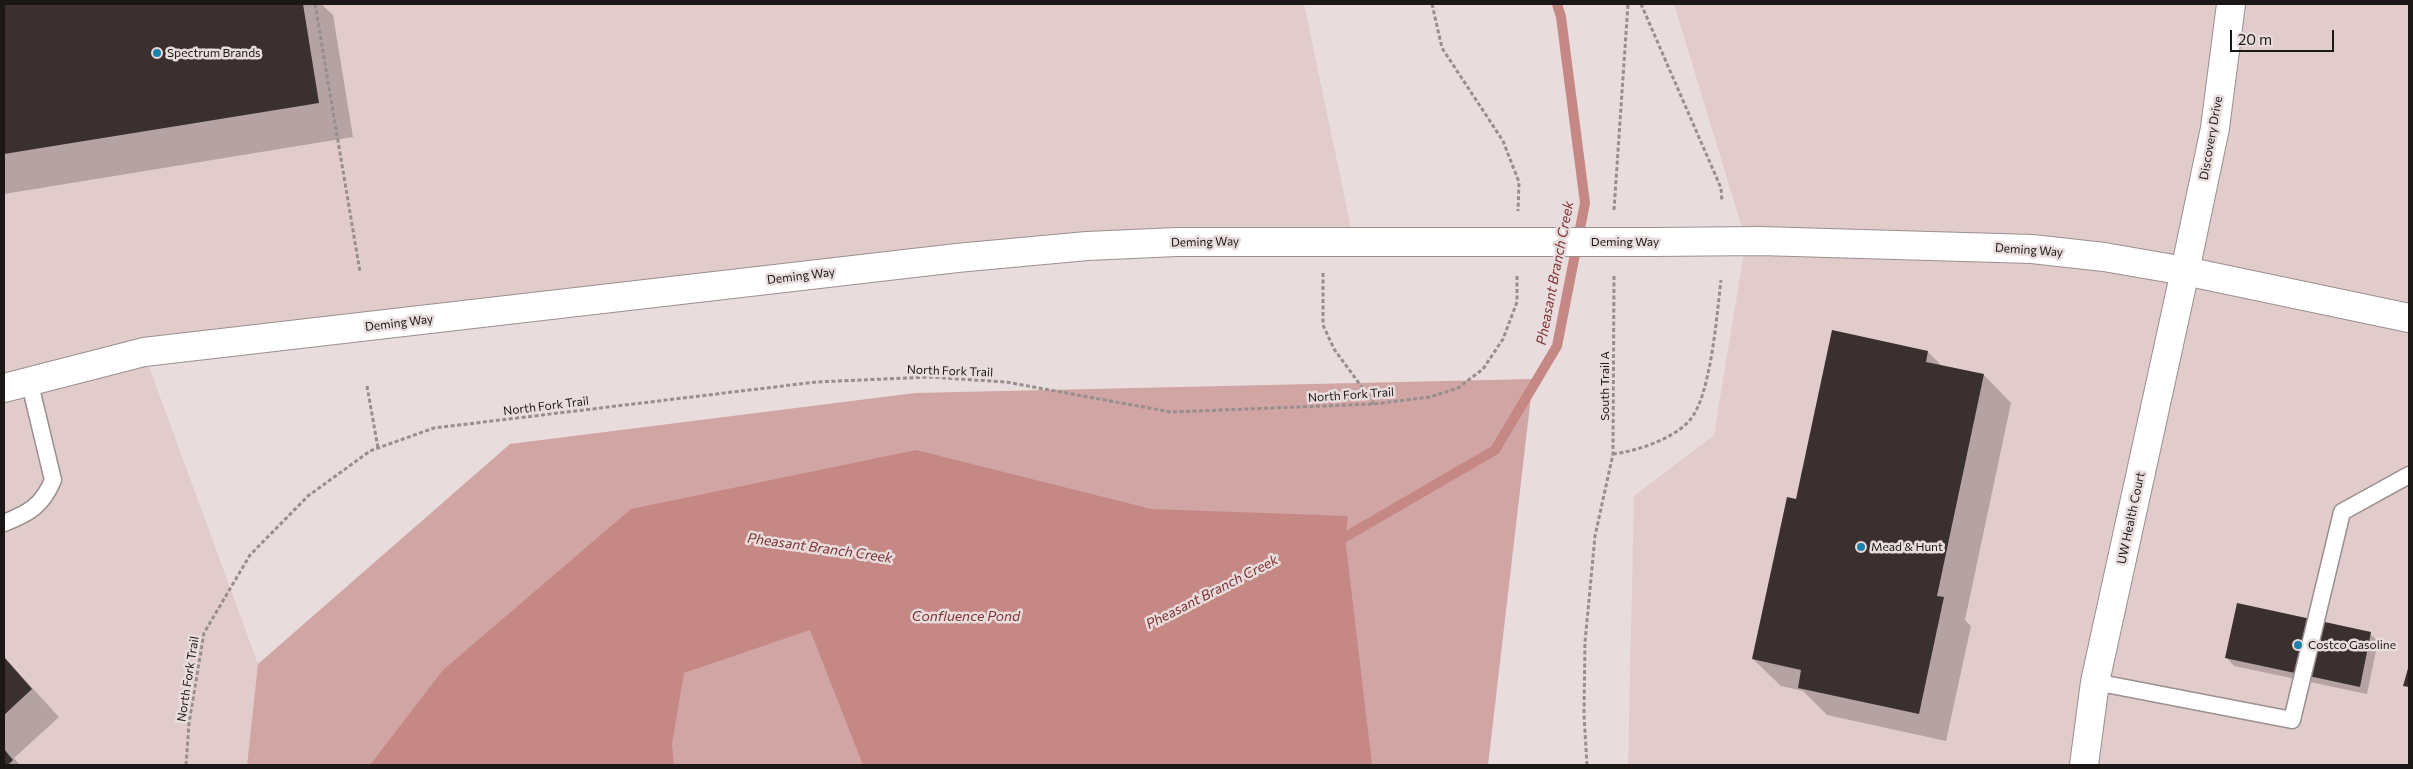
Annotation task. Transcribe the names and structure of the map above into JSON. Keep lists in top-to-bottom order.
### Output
{
  "streets": {
    "street": ["Discovery Drive", "Deming Way", "UW Health Court"],
    "path": ["North Fork Trail", "South Trail A"]
  },
  "crossings": [
    ["Discovery Drive", "Deming Way"],
    ["Discovery Drive", "UW Health Court"],
    ["Deming Way", "UW Health Court"]
  ],
  "water": ["Pheasant Branch Creek", "Confluence Pond"],
  "places": ["Spectrum Brands", "Mead & Hunt", "Costco Gasoline"],
  "scale_bar": "20 m"
}
